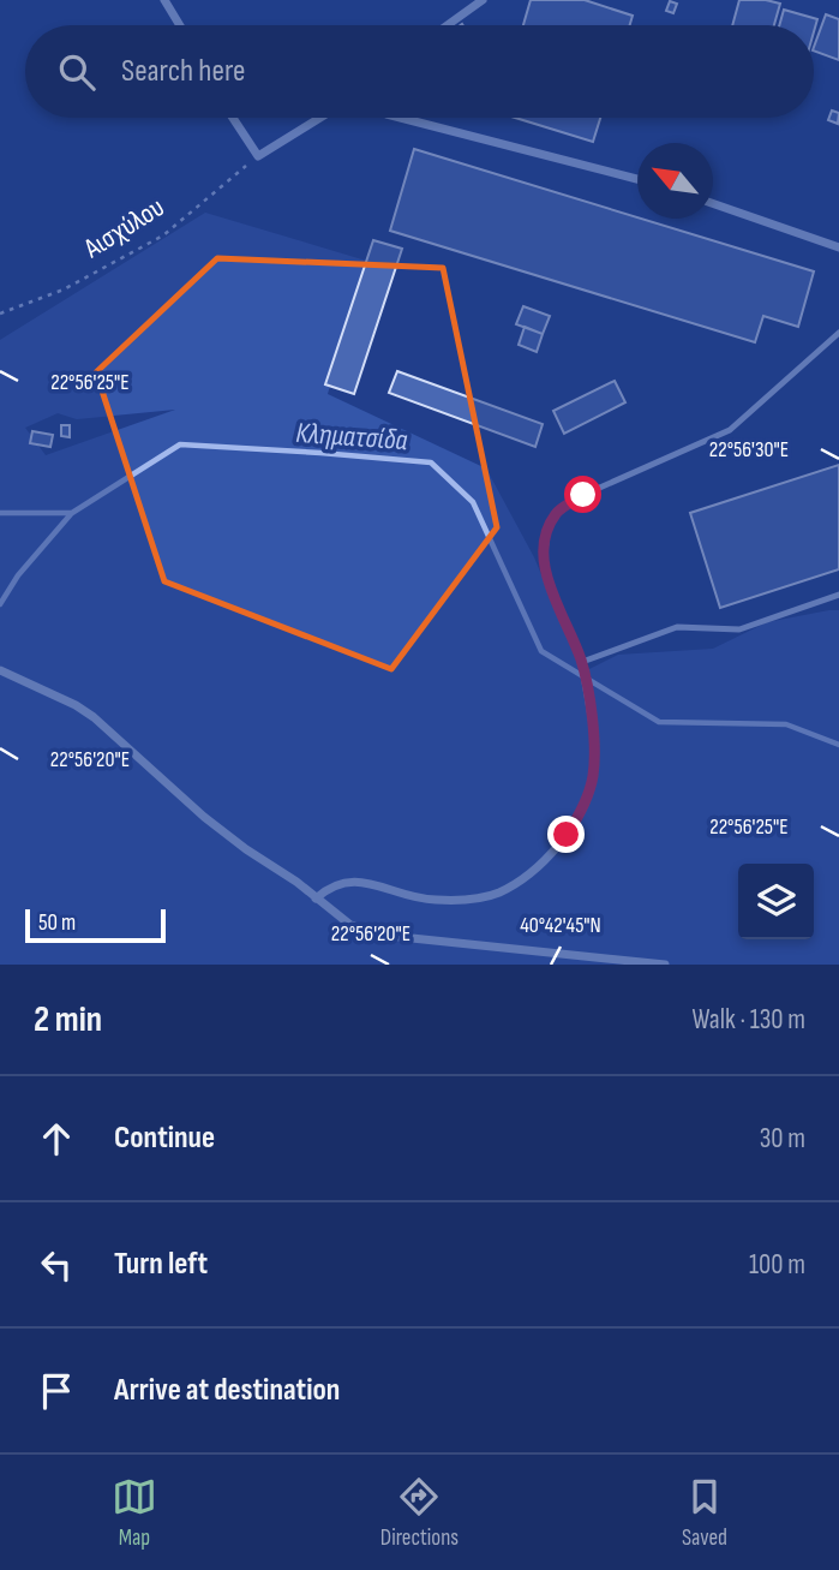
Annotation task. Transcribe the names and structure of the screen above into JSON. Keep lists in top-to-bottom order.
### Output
{
  "streets": {
    "path": ["Αισχύλου"]
  },
  "water": ["Κληματσίδα"],
  "scale_bar": "50 m",
  "north": "top left",
  "page": {
    "search": "Search here",
    "scale": "50 m",
    "heading": ["2 min", "Walk · 130 m"],
    "list": [
      ["Continue", "30 m"],
      ["Turn left", "100 m"],
      "Arrive at destination"
    ],
    "nav": ["Map", "Directions", "Saved"]
  },
  "coordinates": [
    "22°56'25\"E",
    "22°56'30\"E",
    "22°56'20\"E",
    "40°42'45\"N"
  ]
}
